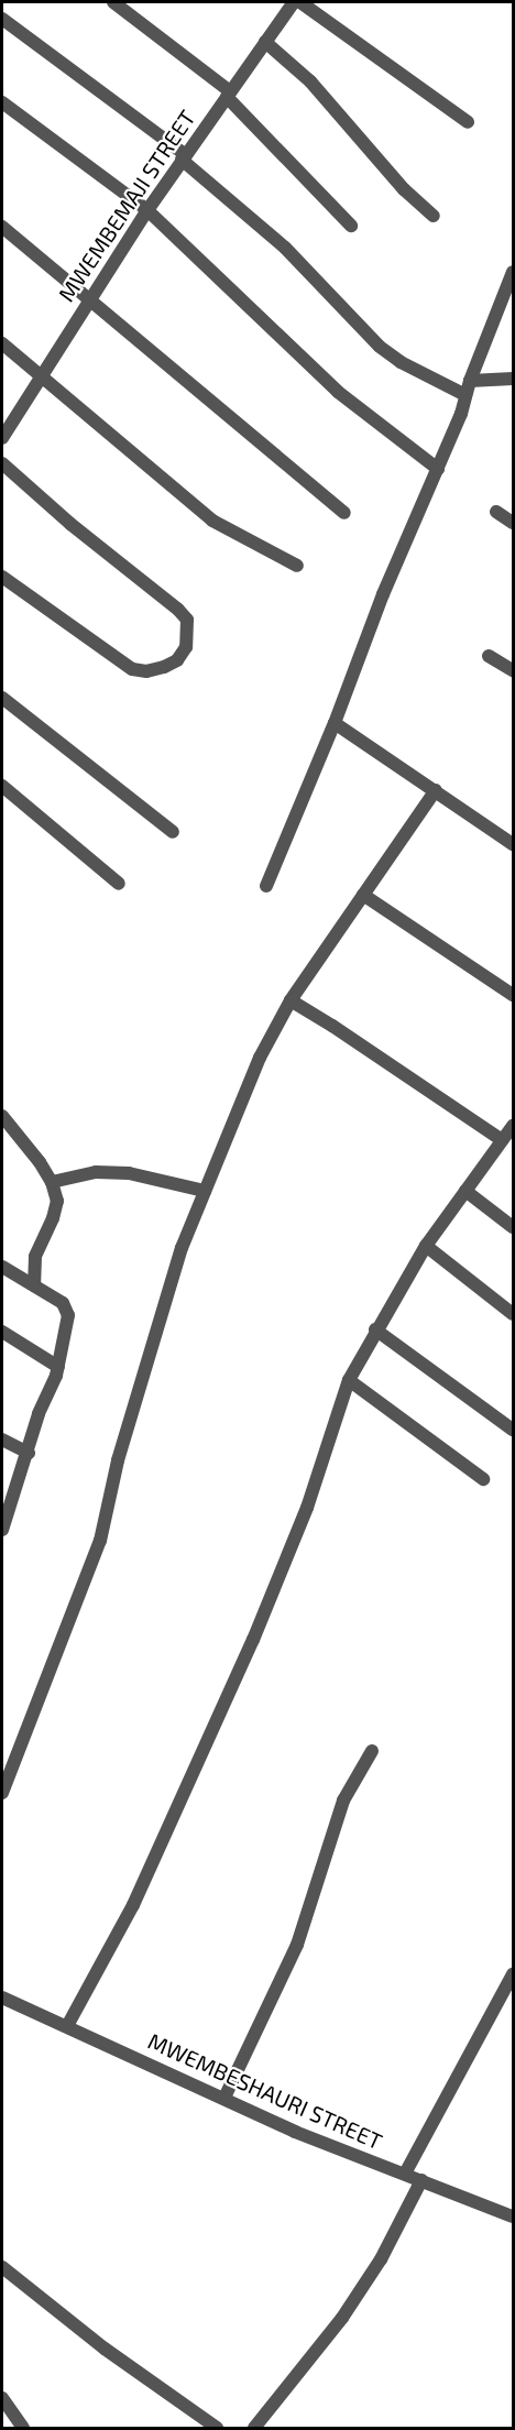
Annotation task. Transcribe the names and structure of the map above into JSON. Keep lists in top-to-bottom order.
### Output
{
  "streets": {
    "street": ["MWEMBEMAJI STREET", "MWEMBESHAURI STREET"]
  }
}
